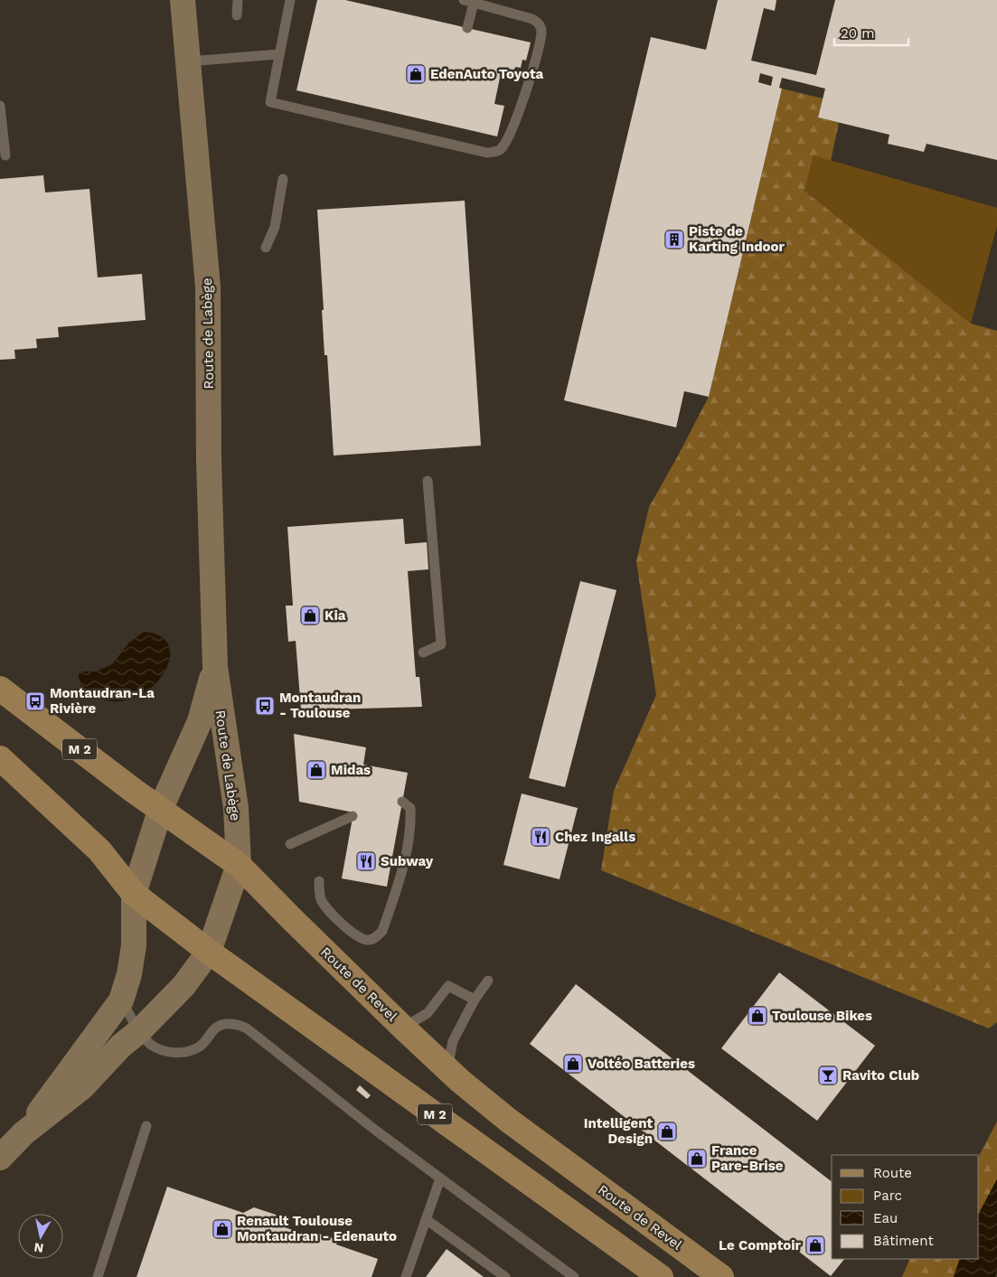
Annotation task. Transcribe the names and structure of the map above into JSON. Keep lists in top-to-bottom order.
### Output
{
  "streets": {
    "main road": ["Route de Labège", "M 2", "Route de Revel"]
  },
  "crossings": [
    ["Route de Labège", "Route de Revel"]
  ],
  "places": {
    "shop": [
      "EdenAuto Toyota",
      "Kia",
      "Midas",
      "Toulouse Bikes",
      "Voltéo Batteries",
      "Intelligent Design",
      "France Pare-Brise",
      "Renault Toulouse Montaudran - Edenauto",
      "Le Comptoir"
    ],
    "building": ["Piste de Karting Indoor"],
    "bus stop": ["Montaudran-La Rivière", "Montaudran - Toulouse"],
    "restaurant": ["Chez Ingalls", "Subway"],
    "bar": ["Ravito Club"]
  },
  "legend": [
    "Route",
    "Parc",
    "Eau",
    "Bâtiment"
  ],
  "scale_bar": "20 m",
  "north": "bottom"
}
